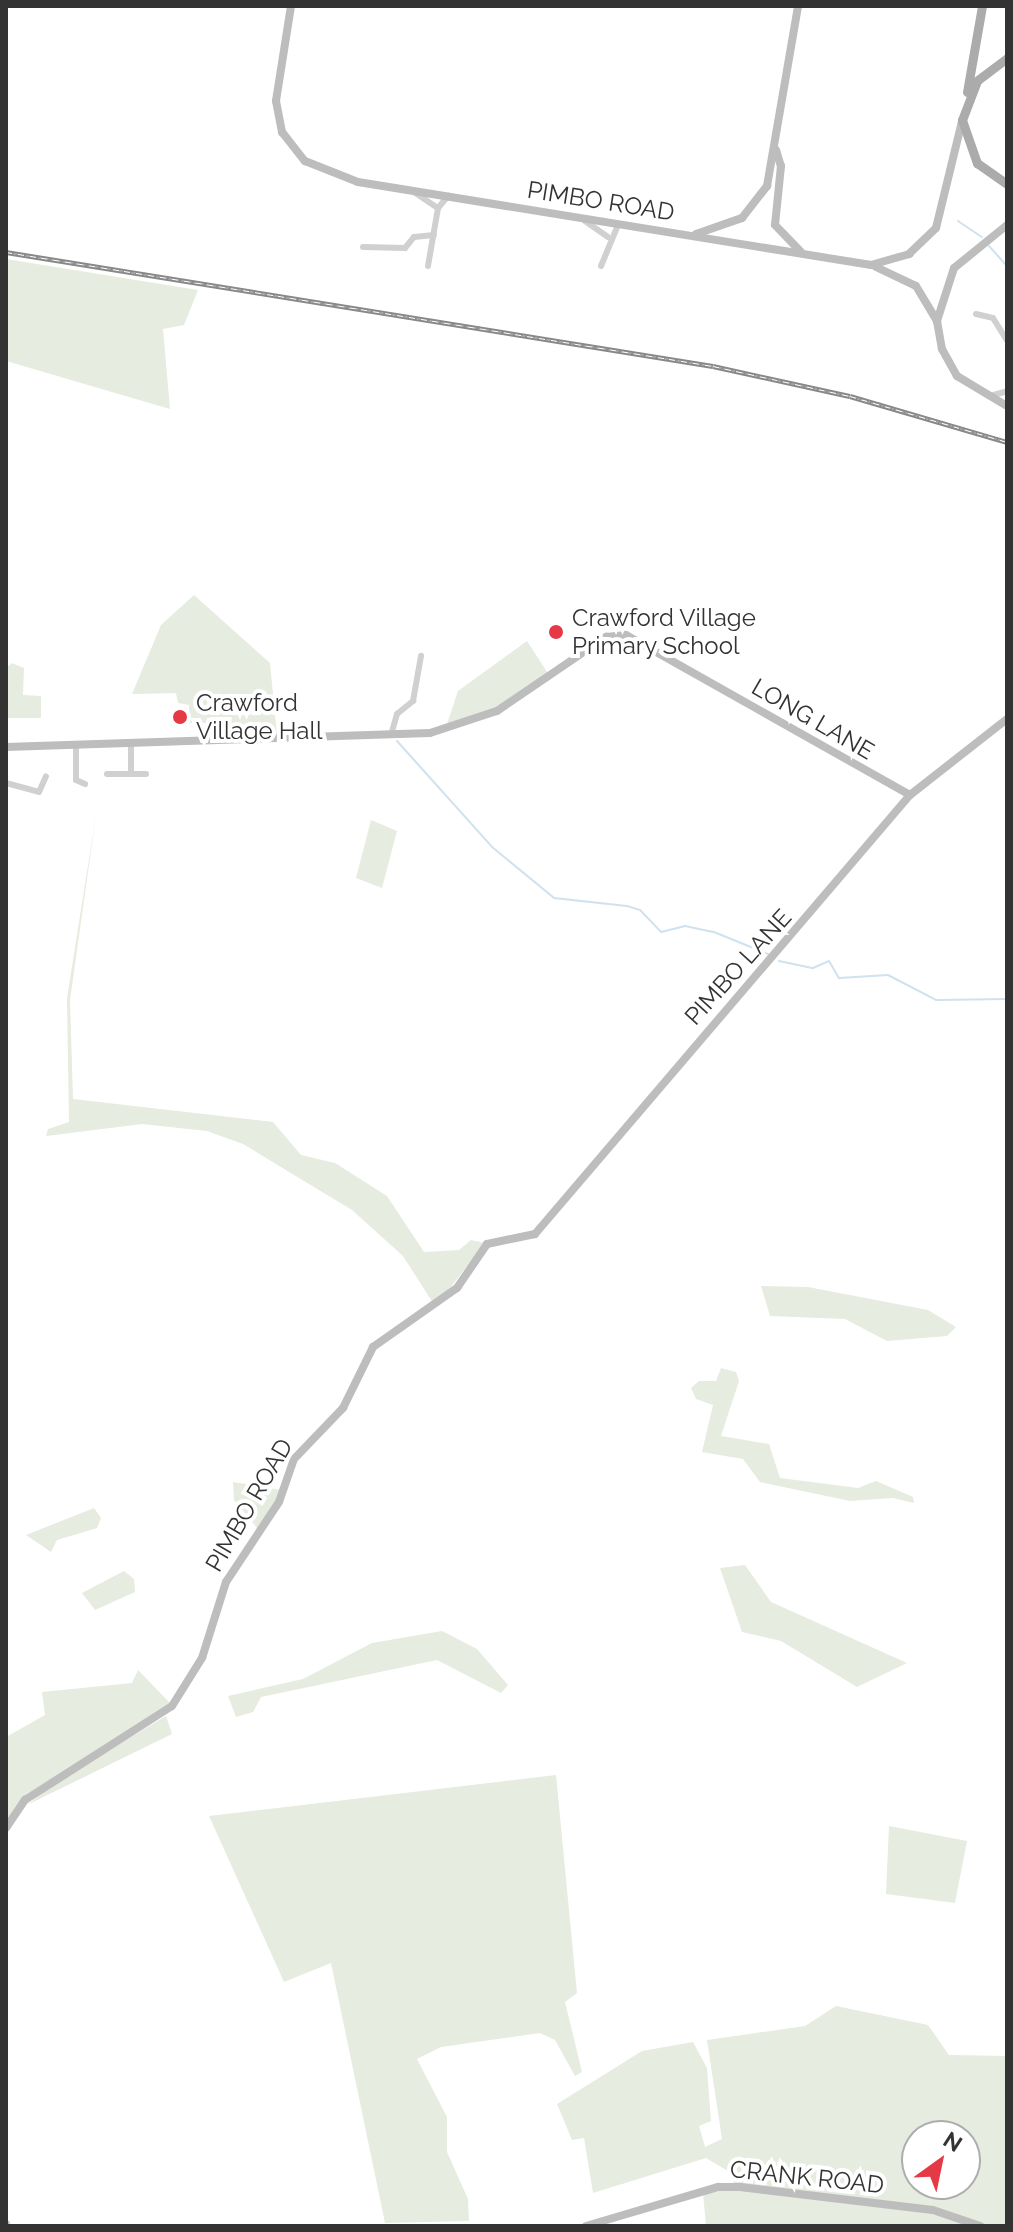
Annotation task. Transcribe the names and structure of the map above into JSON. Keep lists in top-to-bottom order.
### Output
{
  "streets": {
    "street": [
      "PIMBO ROAD",
      "LONG LANE",
      "PIMBO LANE",
      "CRANK ROAD"
    ]
  },
  "crossings": [
    ["PIMBO ROAD", "PIMBO LANE"],
    ["LONG LANE", "PIMBO LANE"]
  ],
  "places": ["Crawford Village Primary School", "Crawford Village Hall"],
  "north": "top right"
}
